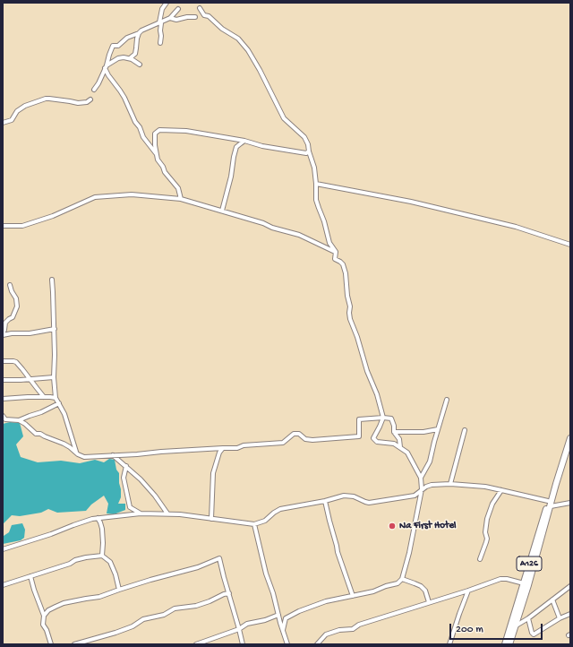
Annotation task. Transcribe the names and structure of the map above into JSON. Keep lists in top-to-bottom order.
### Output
{
  "streets": {
    "highway": ["A126"]
  },
  "places": ["Na First Hotel"],
  "scale_bar": "200 m"
}
